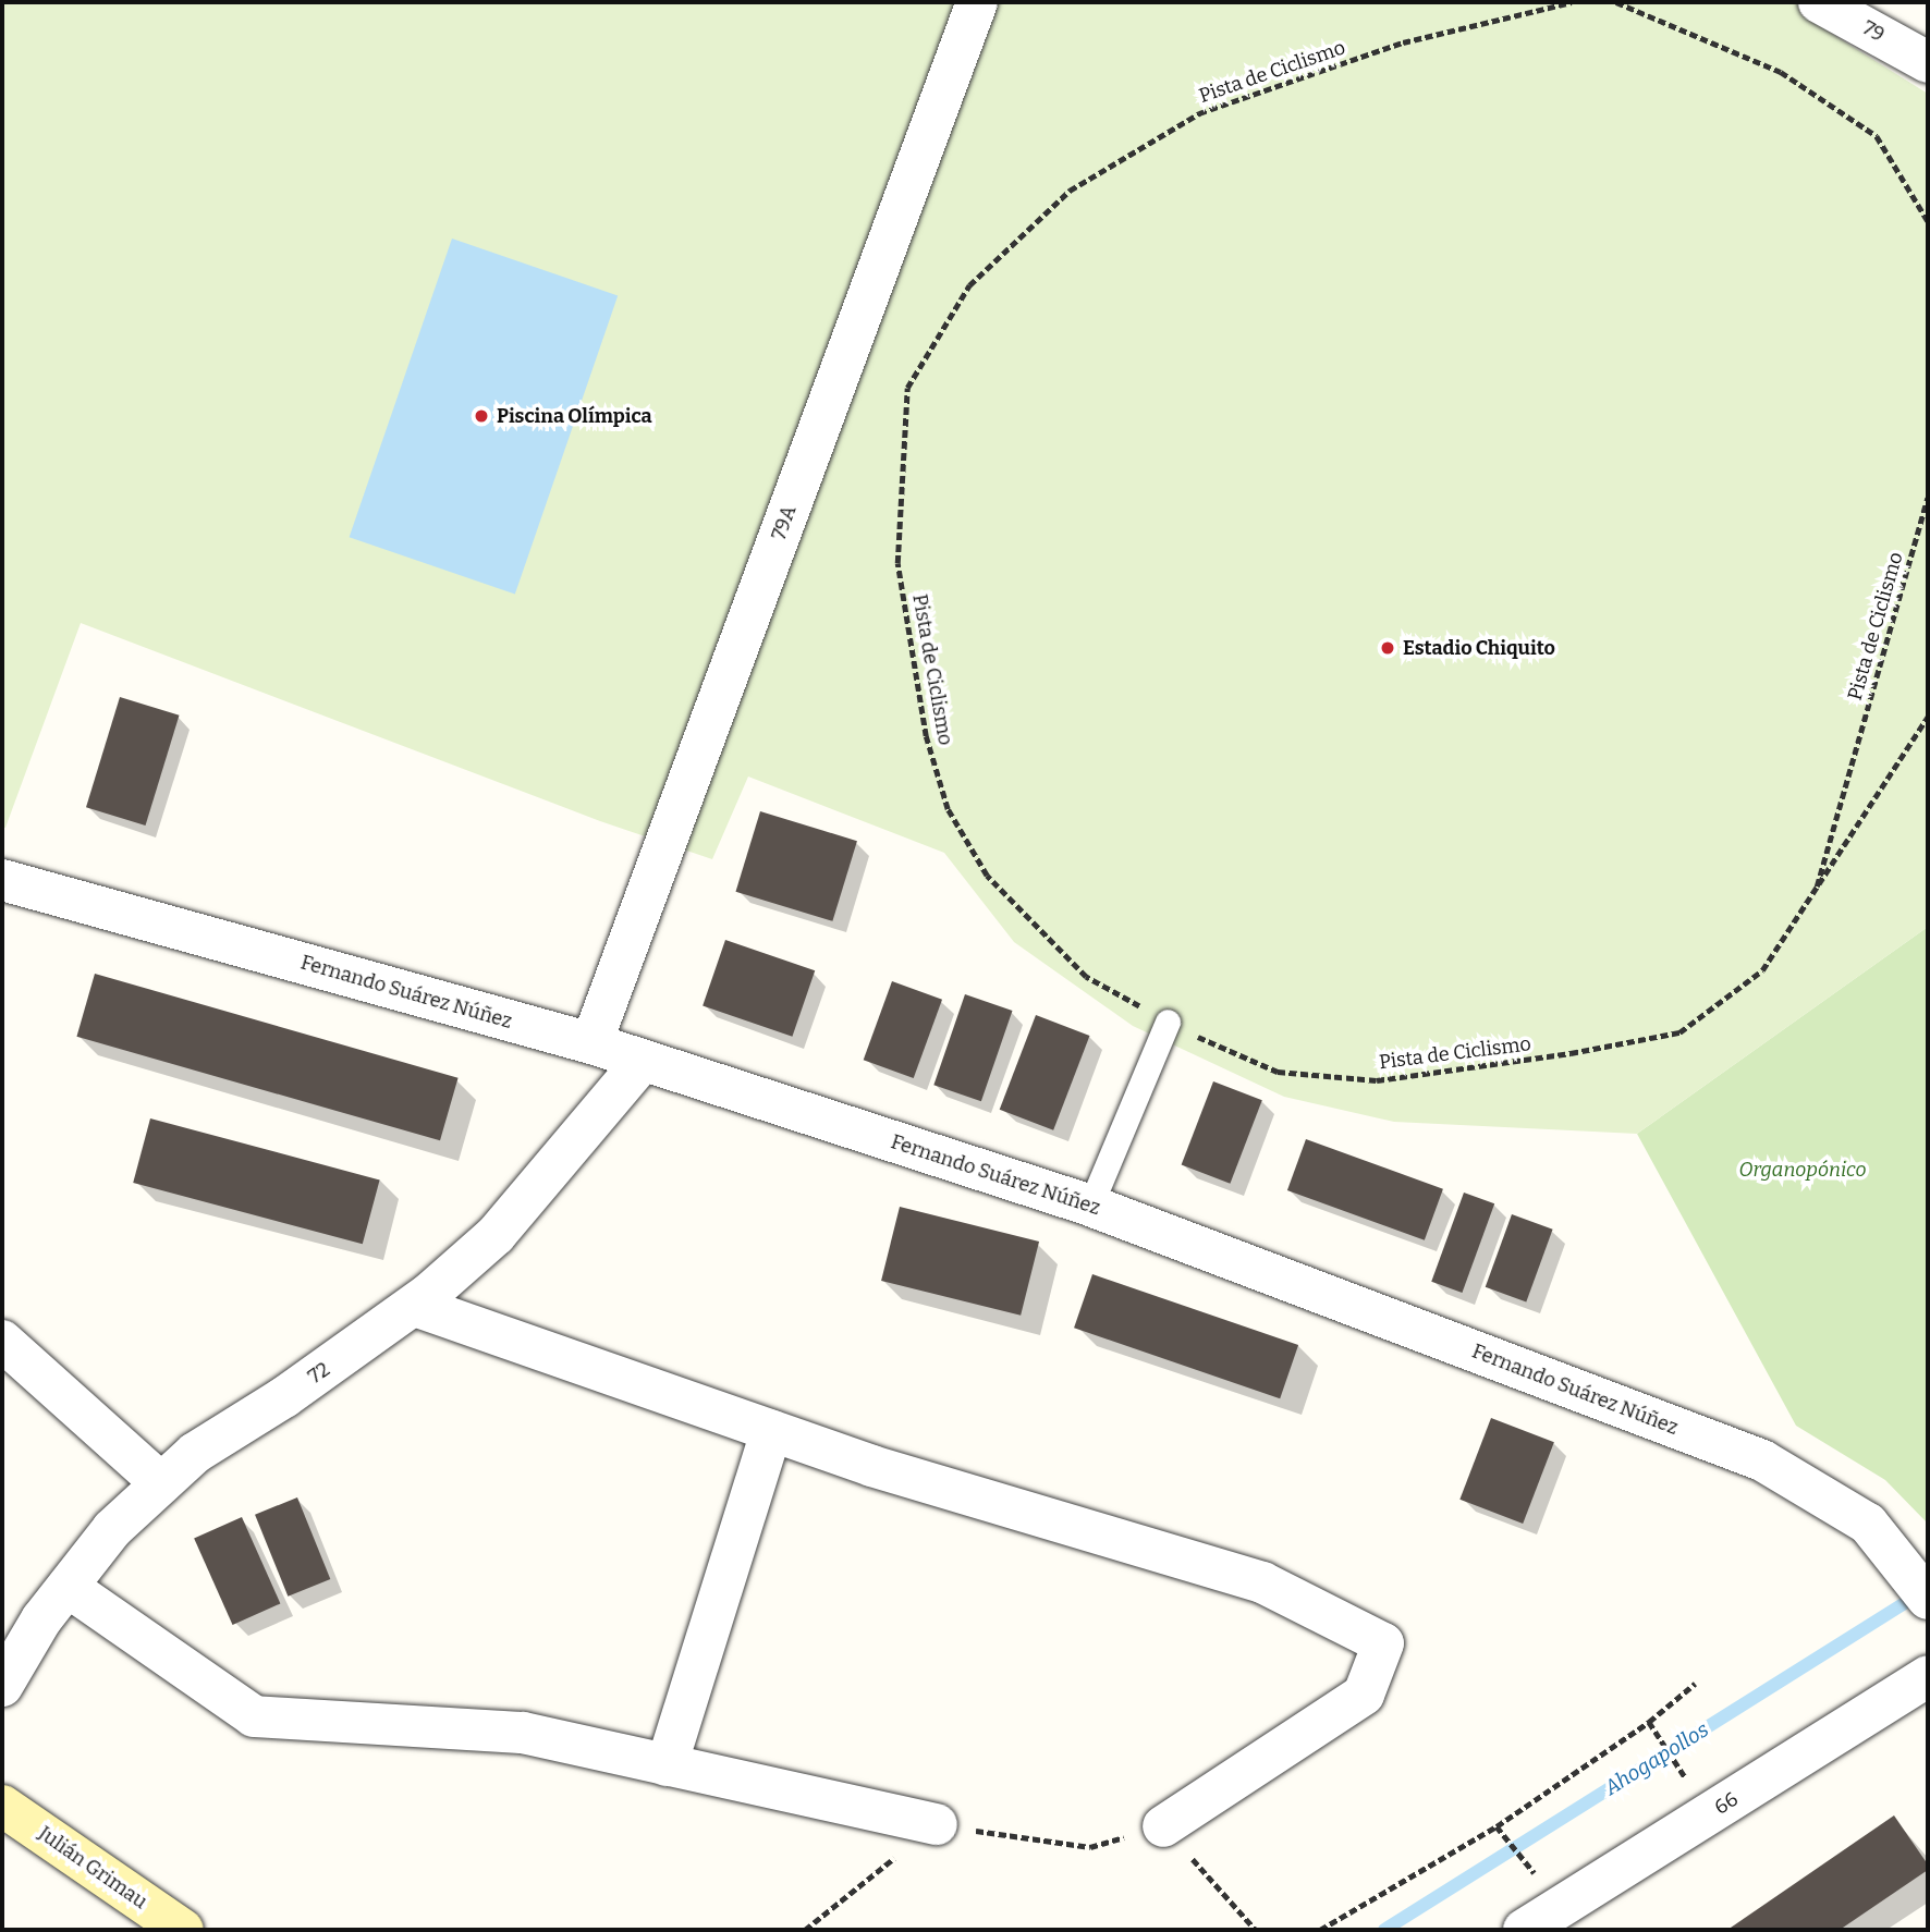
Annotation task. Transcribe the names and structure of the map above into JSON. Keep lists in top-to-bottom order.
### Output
{
  "streets": {
    "street": [
      "79",
      "79A",
      "Fernando Suárez Núñez",
      "72",
      "66",
      "Julián Grimau"
    ],
    "path": ["Pista de Ciclismo"]
  },
  "crossings": [
    ["79A", "Fernando Suárez Núñez"],
    ["Fernando Suárez Núñez", "72"]
  ],
  "water": ["Ahogapollos"],
  "parks": ["Organopónico"],
  "places": ["Piscina Olímpica", "Estadio Chiquito"]
}
